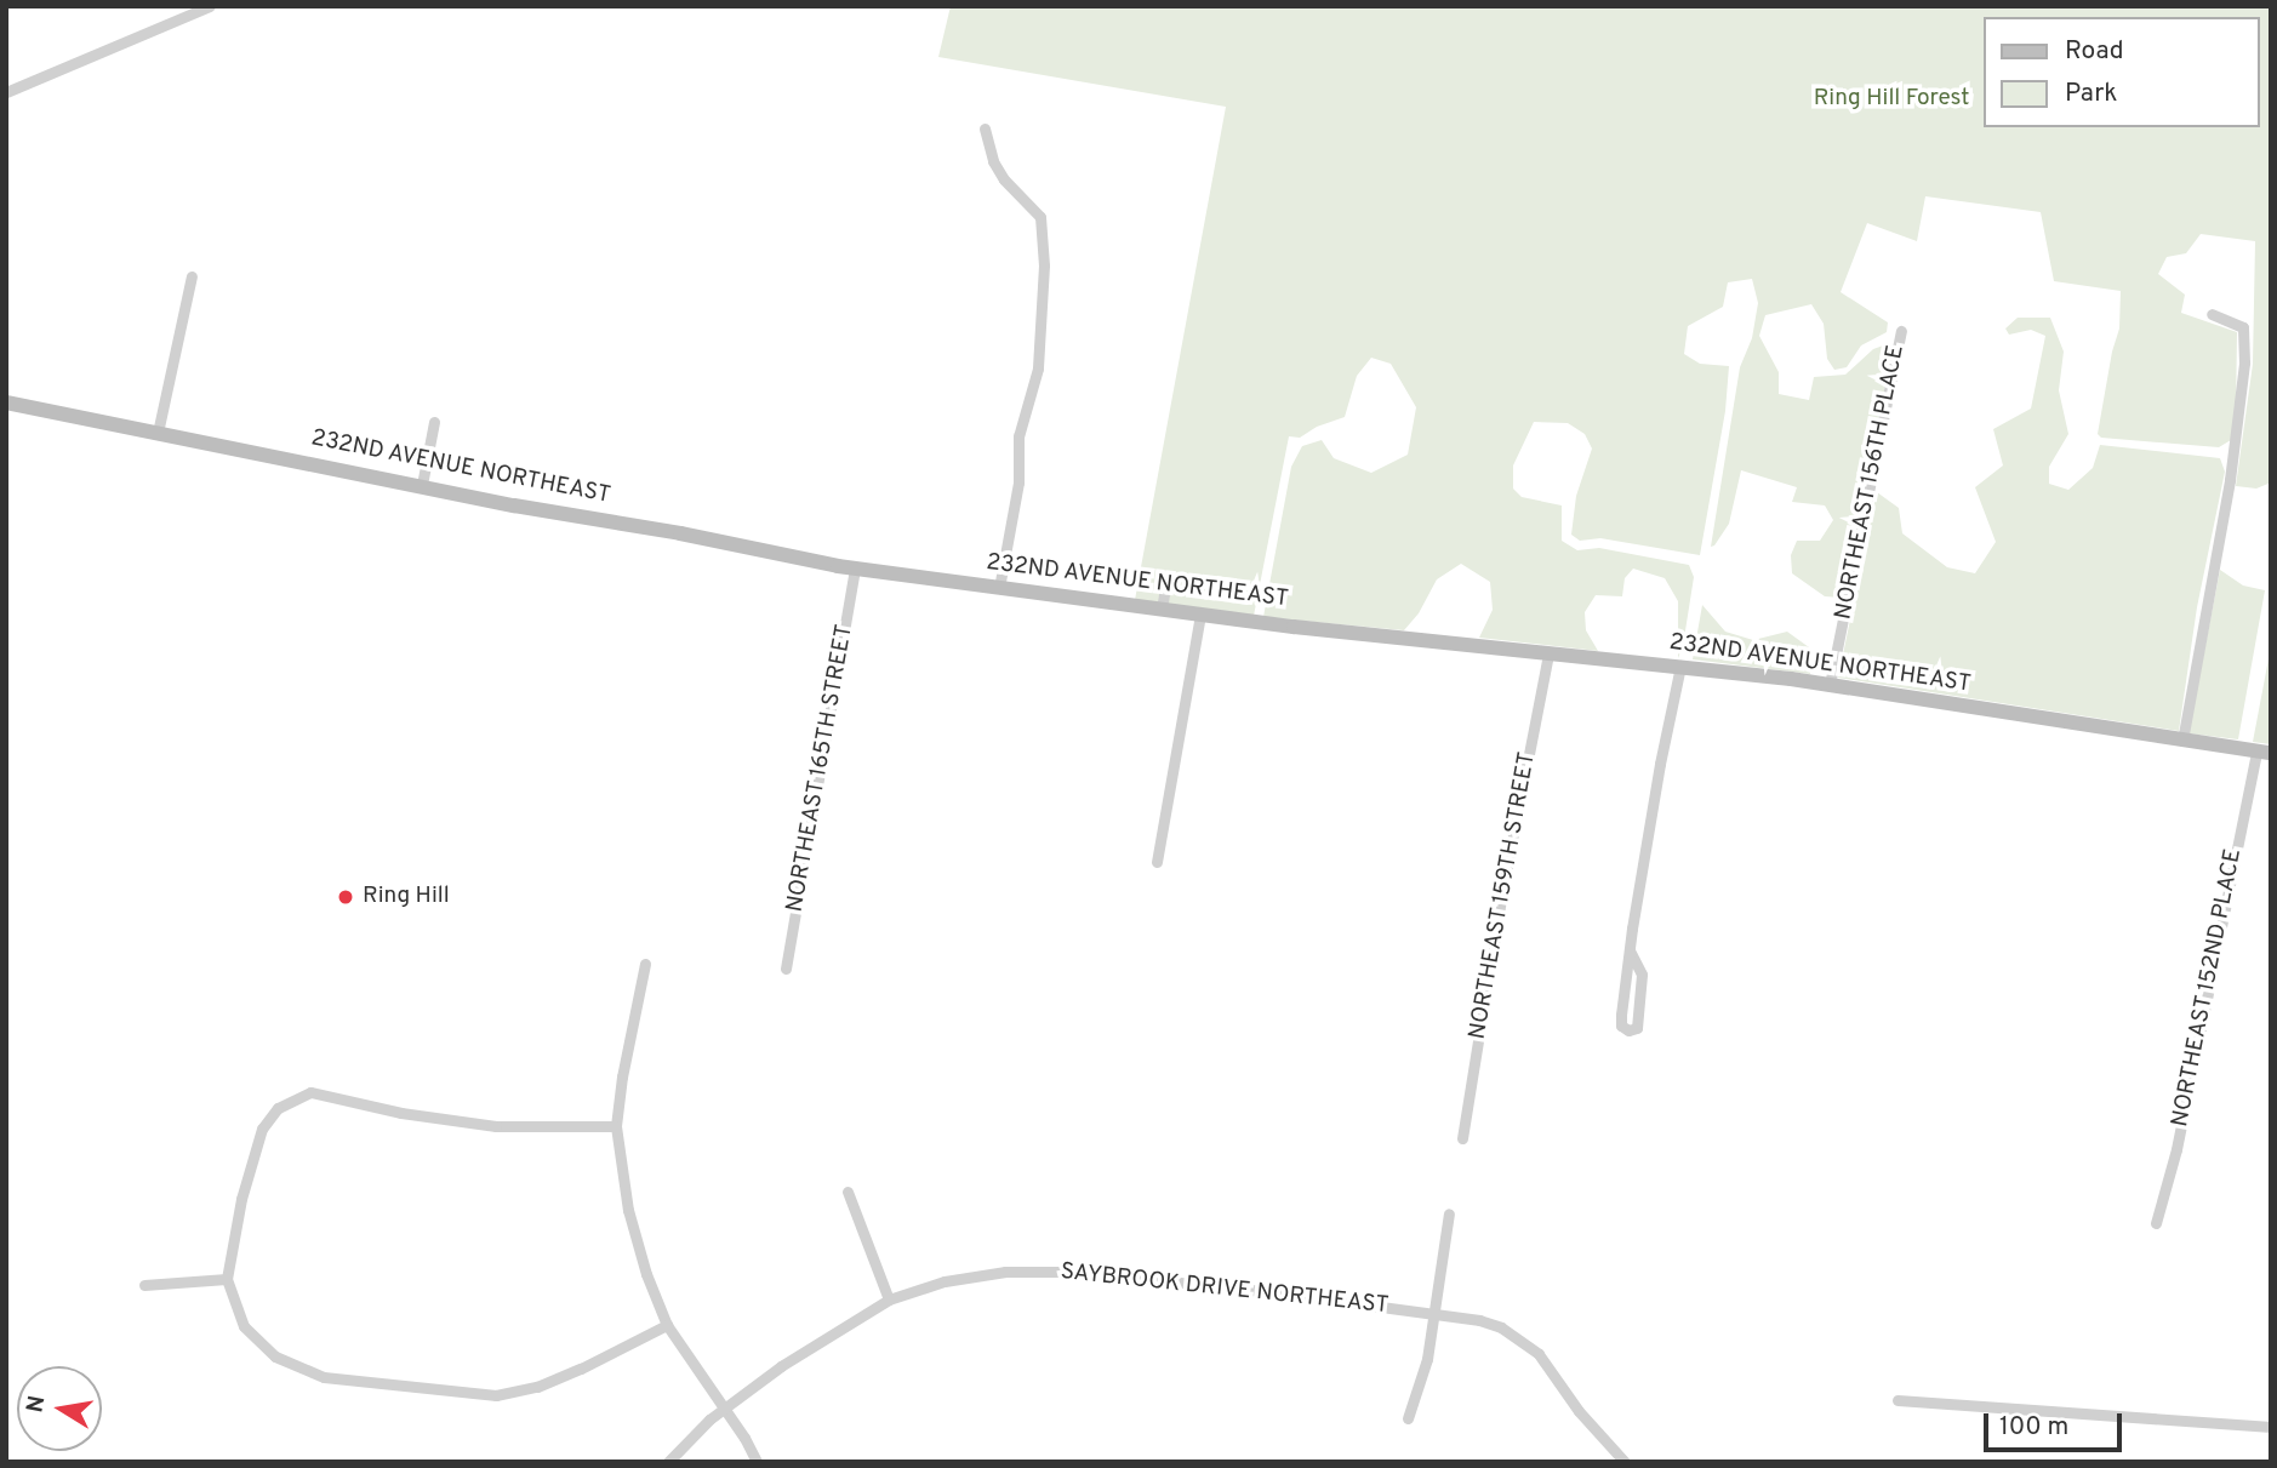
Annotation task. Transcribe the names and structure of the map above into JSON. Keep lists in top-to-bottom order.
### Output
{
  "streets": {
    "street": [
      "232ND AVENUE NORTHEAST",
      "NORTHEAST 156TH PLACE",
      "NORTHEAST 165TH STREET",
      "NORTHEAST 159TH STREET",
      "NORTHEAST 152ND PLACE",
      "SAYBROOK DRIVE NORTHEAST"
    ]
  },
  "crossings": [
    ["232ND AVENUE NORTHEAST", "NORTHEAST 156TH PLACE"],
    ["232ND AVENUE NORTHEAST", "NORTHEAST 165TH STREET"],
    ["232ND AVENUE NORTHEAST", "NORTHEAST 159TH STREET"],
    ["232ND AVENUE NORTHEAST", "NORTHEAST 152ND PLACE"]
  ],
  "parks": ["Ring Hill Forest"],
  "places": ["Ring Hill"],
  "legend": ["Road", "Park"],
  "scale_bar": "100 m",
  "north": "left"
}
